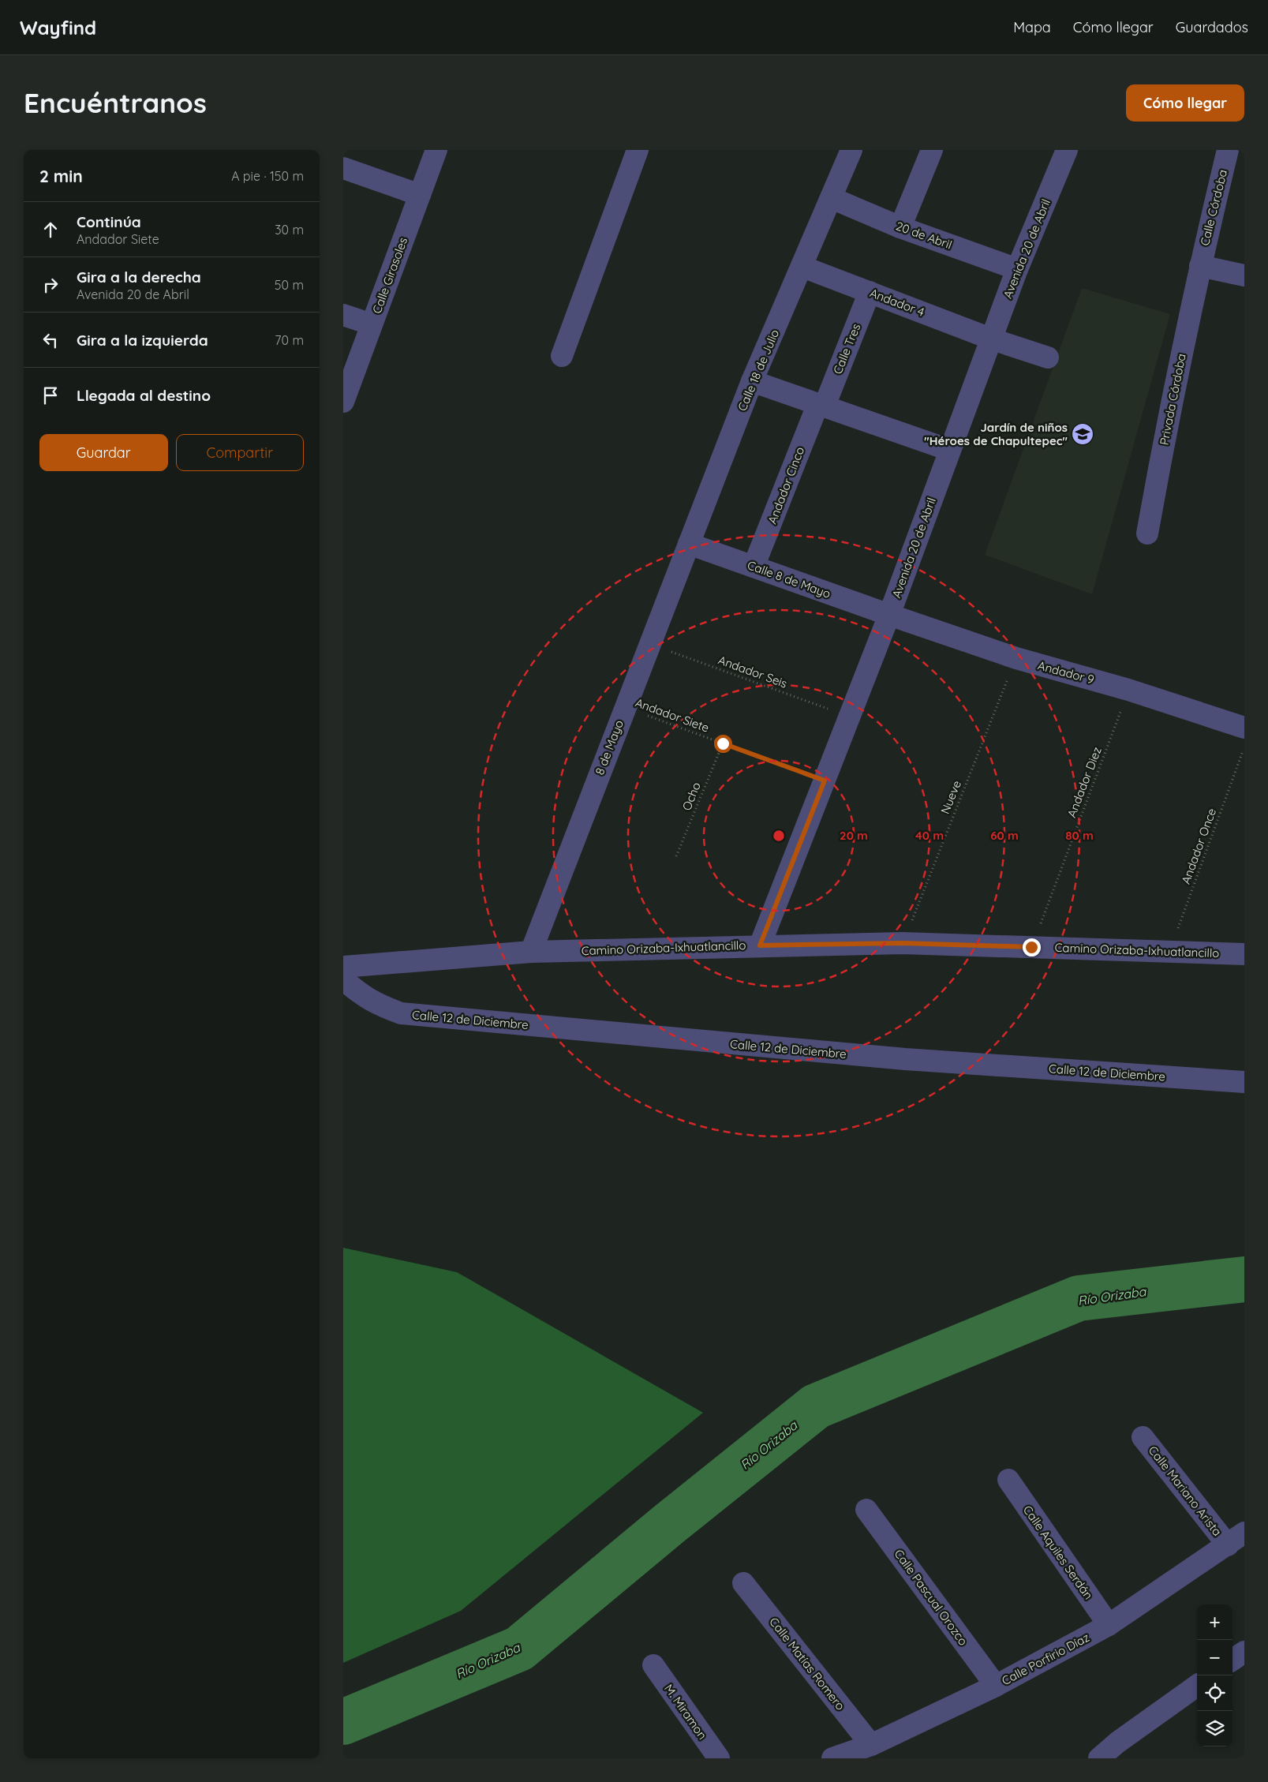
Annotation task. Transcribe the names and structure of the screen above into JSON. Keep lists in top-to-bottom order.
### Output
{
  "streets": {
    "street": [
      "Calle Córdoba",
      "20 de Abril",
      "Avenida 20 de Abril",
      "Calle Girasoles",
      "Andador 4",
      "Calle Tres",
      "Calle 18 de Julio",
      "Privada Córdoba",
      "Andador Cinco",
      "Calle 8 de Mayo",
      "Andador 9",
      "8 de Mayo",
      "Camino Orizaba-Ixhuatlancillo",
      "Calle 12 de Diciembre",
      "Calle Mariano Arista",
      "Calle Aquiles Serdán",
      "Calle Pascual Orozco",
      "Calle Porfirio Díaz",
      "Calle Matías Romero",
      "M. Miramon"
    ],
    "path": [
      "Andador Seis",
      "Andador Siete",
      "Andador Diez",
      "Ocho",
      "Nueve",
      "Andador Once"
    ]
  },
  "crossings": [
    ["Calle Córdoba", "Privada Córdoba"],
    ["20 de Abril", "Avenida 20 de Abril"],
    ["20 de Abril", "Calle 18 de Julio"],
    ["Avenida 20 de Abril", "Andador 4"],
    ["Avenida 20 de Abril", "Calle 8 de Mayo"],
    ["Avenida 20 de Abril", "Andador Seis"],
    ["Avenida 20 de Abril", "Andador 9"],
    ["Avenida 20 de Abril", "Andador Siete"],
    ["Avenida 20 de Abril", "Camino Orizaba-Ixhuatlancillo"],
    ["Andador 4", "Calle Tres"],
    ["Andador 4", "Calle 18 de Julio"],
    ["Calle Tres", "Andador Cinco"],
    ["Calle 18 de Julio", "Calle 8 de Mayo"],
    ["Calle 18 de Julio", "8 de Mayo"],
    ["Andador Cinco", "Calle 8 de Mayo"],
    ["Calle 8 de Mayo", "Andador 9"],
    ["Calle 8 de Mayo", "8 de Mayo"],
    ["Andador Seis", "8 de Mayo"],
    ["Andador 9", "Andador Diez"],
    ["Andador 9", "Nueve"],
    ["Andador Siete", "8 de Mayo"],
    ["Andador Siete", "Ocho"],
    ["8 de Mayo", "Camino Orizaba-Ixhuatlancillo"],
    ["Andador Diez", "Camino Orizaba-Ixhuatlancillo"],
    ["Nueve", "Camino Orizaba-Ixhuatlancillo"],
    ["Andador Once", "Camino Orizaba-Ixhuatlancillo"],
    ["Calle Mariano Arista", "Calle Porfirio Díaz"],
    ["Calle Aquiles Serdán", "Calle Porfirio Díaz"],
    ["Calle Pascual Orozco", "Calle Porfirio Díaz"],
    ["Calle Porfirio Díaz", "Calle Matías Romero"]
  ],
  "water": ["Río Orizaba"],
  "places": {
    "school or university": ["Jardín de niños \"Héroes de Chapultepec\""]
  },
  "page": {
    "header": "Wayfind",
    "nav": ["Mapa", "Cómo llegar", "Guardados"],
    "buttons": [
      "Cómo llegar",
      ["Guardar", "Compartir"]
    ],
    "title": "Encuéntranos",
    "heading": ["2 min", "A pie · 150 m"],
    "list": [
      ["Continúa", "Andador Siete", "30 m"],
      ["Gira a la derecha", "Avenida 20 de Abril", "50 m"],
      ["Gira a la izquierda", "70 m"],
      "Llegada al destino"
    ],
    "map_buttons": ["+", "−"]
  },
  "rings": [
    "20 m",
    "40 m",
    "60 m",
    "80 m"
  ]
}
